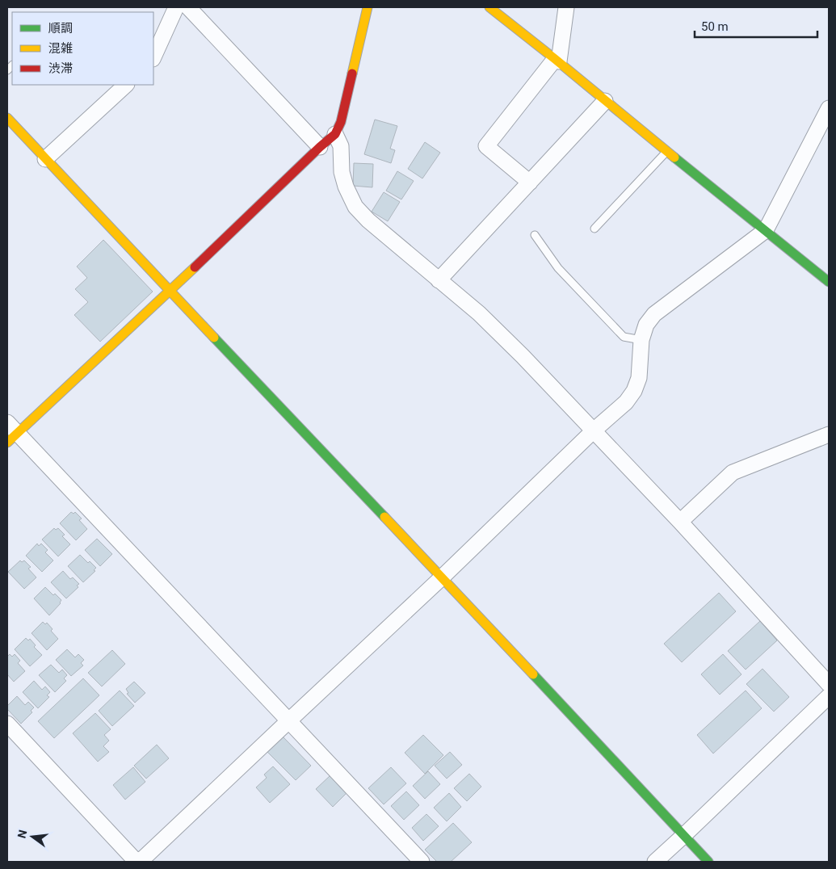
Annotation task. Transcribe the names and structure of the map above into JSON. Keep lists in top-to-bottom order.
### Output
{
  "legend": ["順調", "混雑", "渋滞"],
  "scale_bar": "50 m",
  "north": "left"
}
